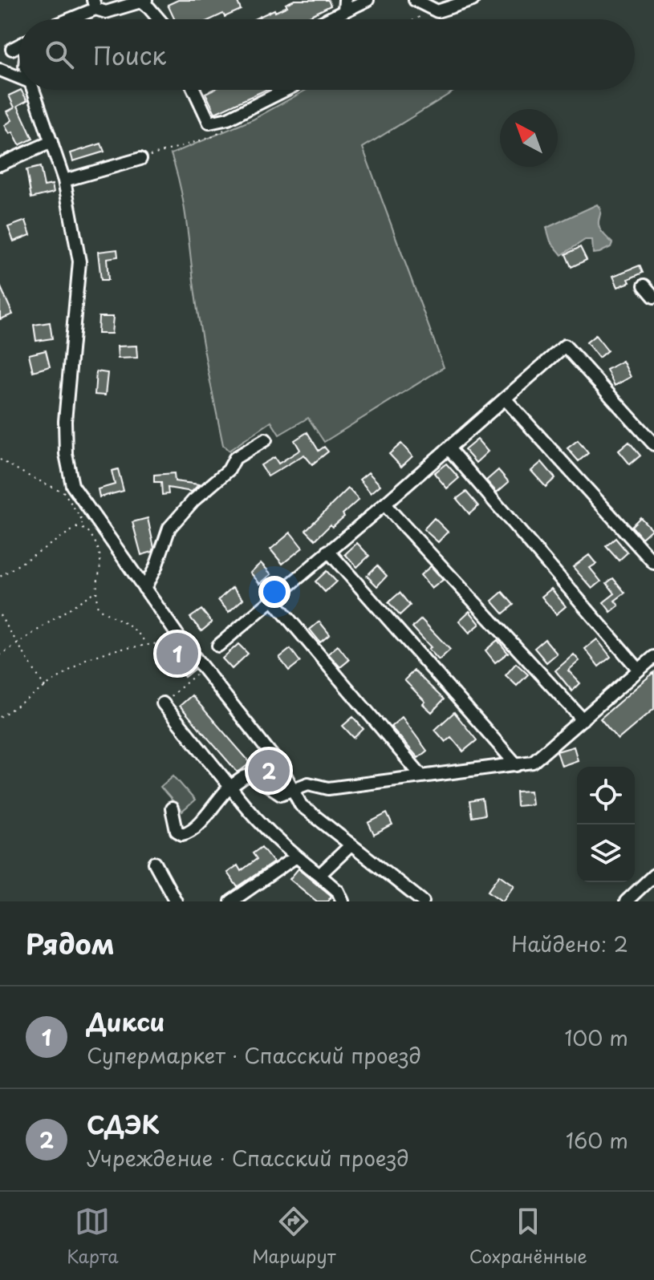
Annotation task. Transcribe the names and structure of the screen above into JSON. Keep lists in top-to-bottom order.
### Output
{
  "north": "top left",
  "page": {
    "search": "Поиск",
    "pins": ["1", "2"],
    "heading": ["Рядом", "Найдено: 2"],
    "list": [
      {
        "mark": "1",
        "name": "Дикси",
        "note": "Супермаркет · Спасский проезд",
        "value": "100 m"
      },
      {
        "mark": "2",
        "name": "СДЭК",
        "note": "Учреждение · Спасский проезд",
        "value": "160 m"
      }
    ],
    "nav": ["Карта", "Маршрут", "Сохранённые"]
  }
}
